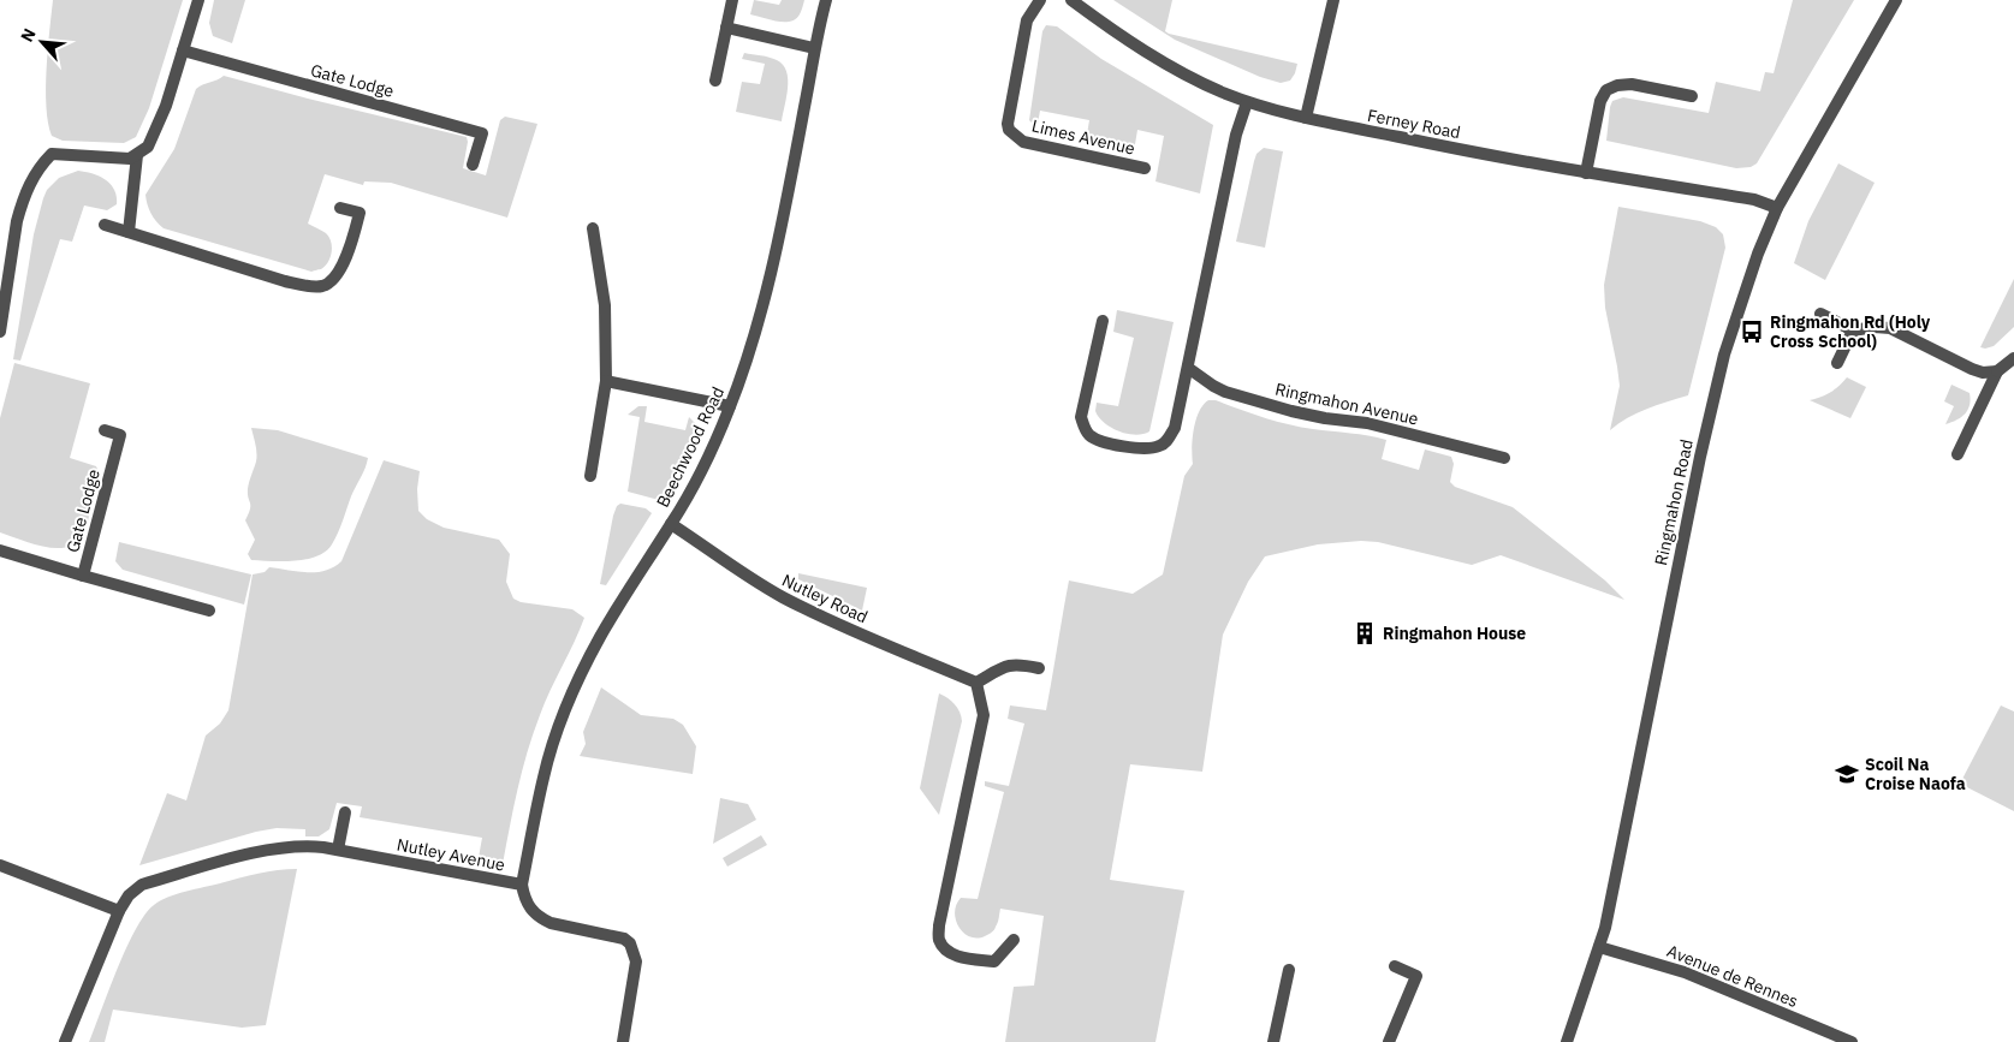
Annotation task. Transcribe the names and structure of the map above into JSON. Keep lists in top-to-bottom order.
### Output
{
  "streets": {
    "street": [
      "Gate Lodge",
      "Ferney Road",
      "Limes Avenue",
      "Ringmahon Avenue",
      "Beechwood Road",
      "Ringmahon Road",
      "Nutley Road",
      "Nutley Avenue",
      "Avenue de Rennes"
    ]
  },
  "crossings": [
    ["Ferney Road", "Ringmahon Road"],
    ["Beechwood Road", "Nutley Road"],
    ["Beechwood Road", "Nutley Avenue"],
    ["Ringmahon Road", "Avenue de Rennes"]
  ],
  "places": {
    "bus stop": ["Ringmahon Rd (Holy Cross School)"],
    "building": ["Ringmahon House"],
    "school or university": ["Scoil Na Croise Naofa"]
  },
  "north": "top left"
}
